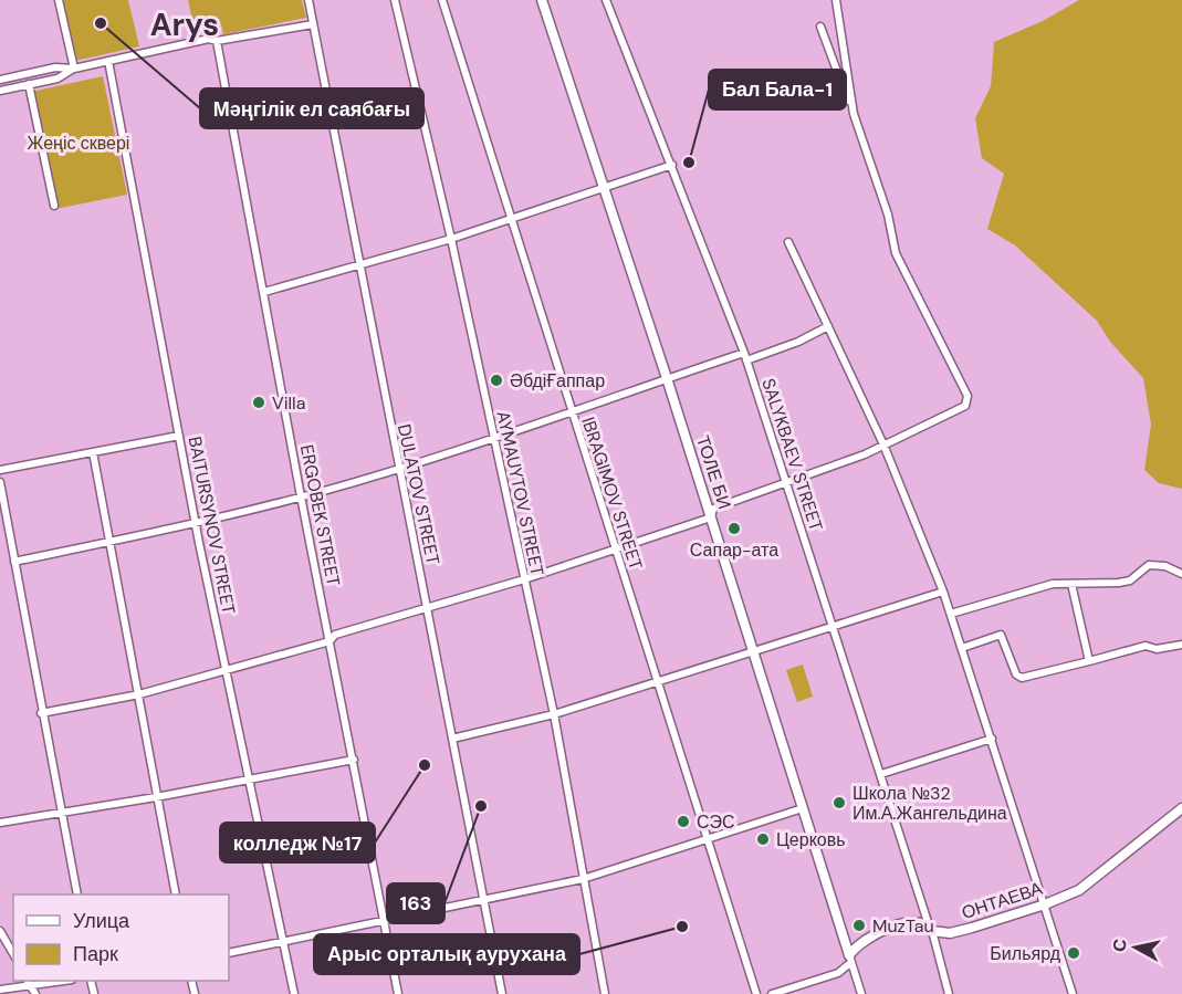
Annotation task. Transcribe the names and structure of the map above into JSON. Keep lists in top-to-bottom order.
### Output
{
  "streets": {
    "main road": ["ТОЛЕ БИ", "ОНТАЕВА"],
    "street": [
      "SALYKBAEV STREET",
      "AYMAUYTOV STREET",
      "IBRAGIMOV STREET",
      "DULATOV STREET",
      "ERGOBEK STREET",
      "BAITURSYNOV STREET"
    ]
  },
  "crossings": [
    ["SALYKBAEV STREET", "ОНТАЕВА"],
    ["ТОЛЕ БИ", "ОНТАЕВА"]
  ],
  "districts": ["Arys"],
  "parks": ["Жеңіс сквері"],
  "places": [
    "Мәңгілік ел саябағы",
    "Бал Бала-1",
    "ӘбдіҒаппар",
    "Villa",
    "Сапар-ата",
    "колледж №17",
    "Школа №32 Им.А.Жангельдина",
    "163",
    "СЭС",
    "Церковь",
    "MuzTau",
    "Арыс орталық аурухана",
    "Бильярд"
  ],
  "legend": ["Улица", "Парк"],
  "north": "left"
}
